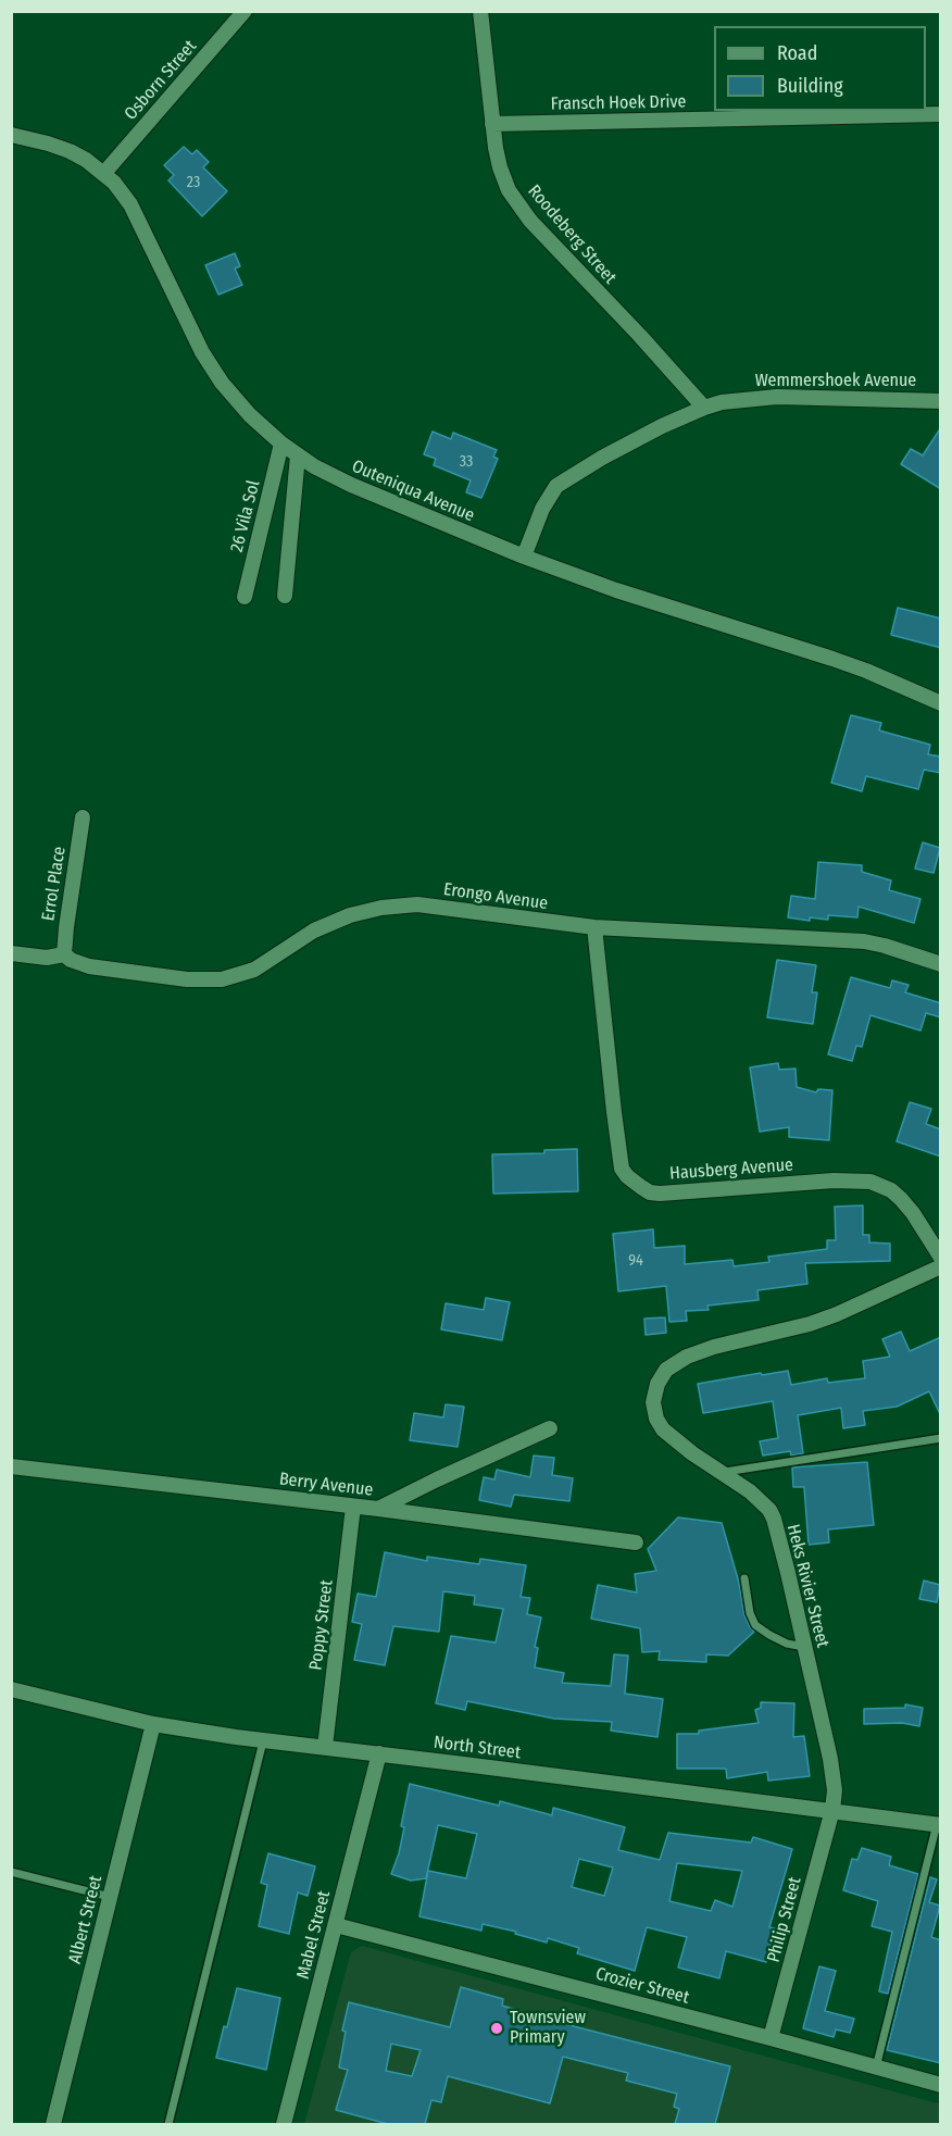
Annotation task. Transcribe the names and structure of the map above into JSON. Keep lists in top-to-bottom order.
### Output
{
  "streets": {
    "street": [
      "Osborn Street",
      "Fransch Hoek Drive",
      "Roodeberg Street",
      "Wemmershoek Avenue",
      "Outeniqua Avenue",
      "26 Vila Sol",
      "Errol Place",
      "Erongo Avenue",
      "Hausberg Avenue",
      "Berry Avenue",
      "Heks Rivier Street",
      "Poppy Street",
      "North Street",
      "Albert Street",
      "Philip Street",
      "Mabel Street",
      "Crozier Street"
    ]
  },
  "crossings": [
    ["Osborn Street", "Outeniqua Avenue"],
    ["Fransch Hoek Drive", "Roodeberg Street"],
    ["Roodeberg Street", "Wemmershoek Avenue"],
    ["Wemmershoek Avenue", "Outeniqua Avenue"],
    ["Outeniqua Avenue", "26 Vila Sol"],
    ["Errol Place", "Erongo Avenue"],
    ["Erongo Avenue", "Hausberg Avenue"],
    ["Berry Avenue", "Poppy Street"],
    ["Heks Rivier Street", "North Street"],
    ["Heks Rivier Street", "Philip Street"],
    ["Poppy Street", "North Street"],
    ["North Street", "Albert Street"],
    ["North Street", "Philip Street"],
    ["North Street", "Mabel Street"],
    ["Philip Street", "Crozier Street"],
    ["Mabel Street", "Crozier Street"]
  ],
  "places": ["Townsview Primary"],
  "house_numbers": ["23", "33", "94"],
  "legend": ["Road", "Building"]
}
